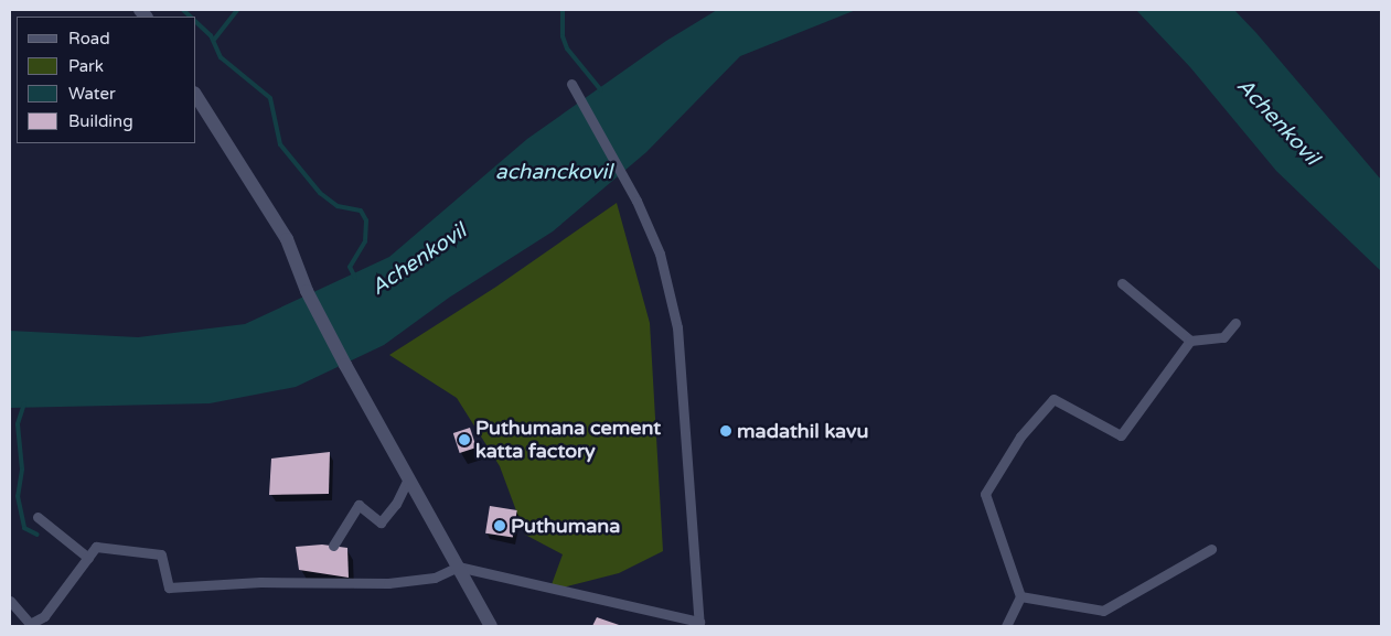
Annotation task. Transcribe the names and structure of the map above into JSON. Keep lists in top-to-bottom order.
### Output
{
  "water": ["Achenkovil", "achanckovil"],
  "places": ["madathil kavu", "Puthumana cement katta factory", "Puthumana"],
  "legend": [
    "Road",
    "Park",
    "Water",
    "Building"
  ]
}
